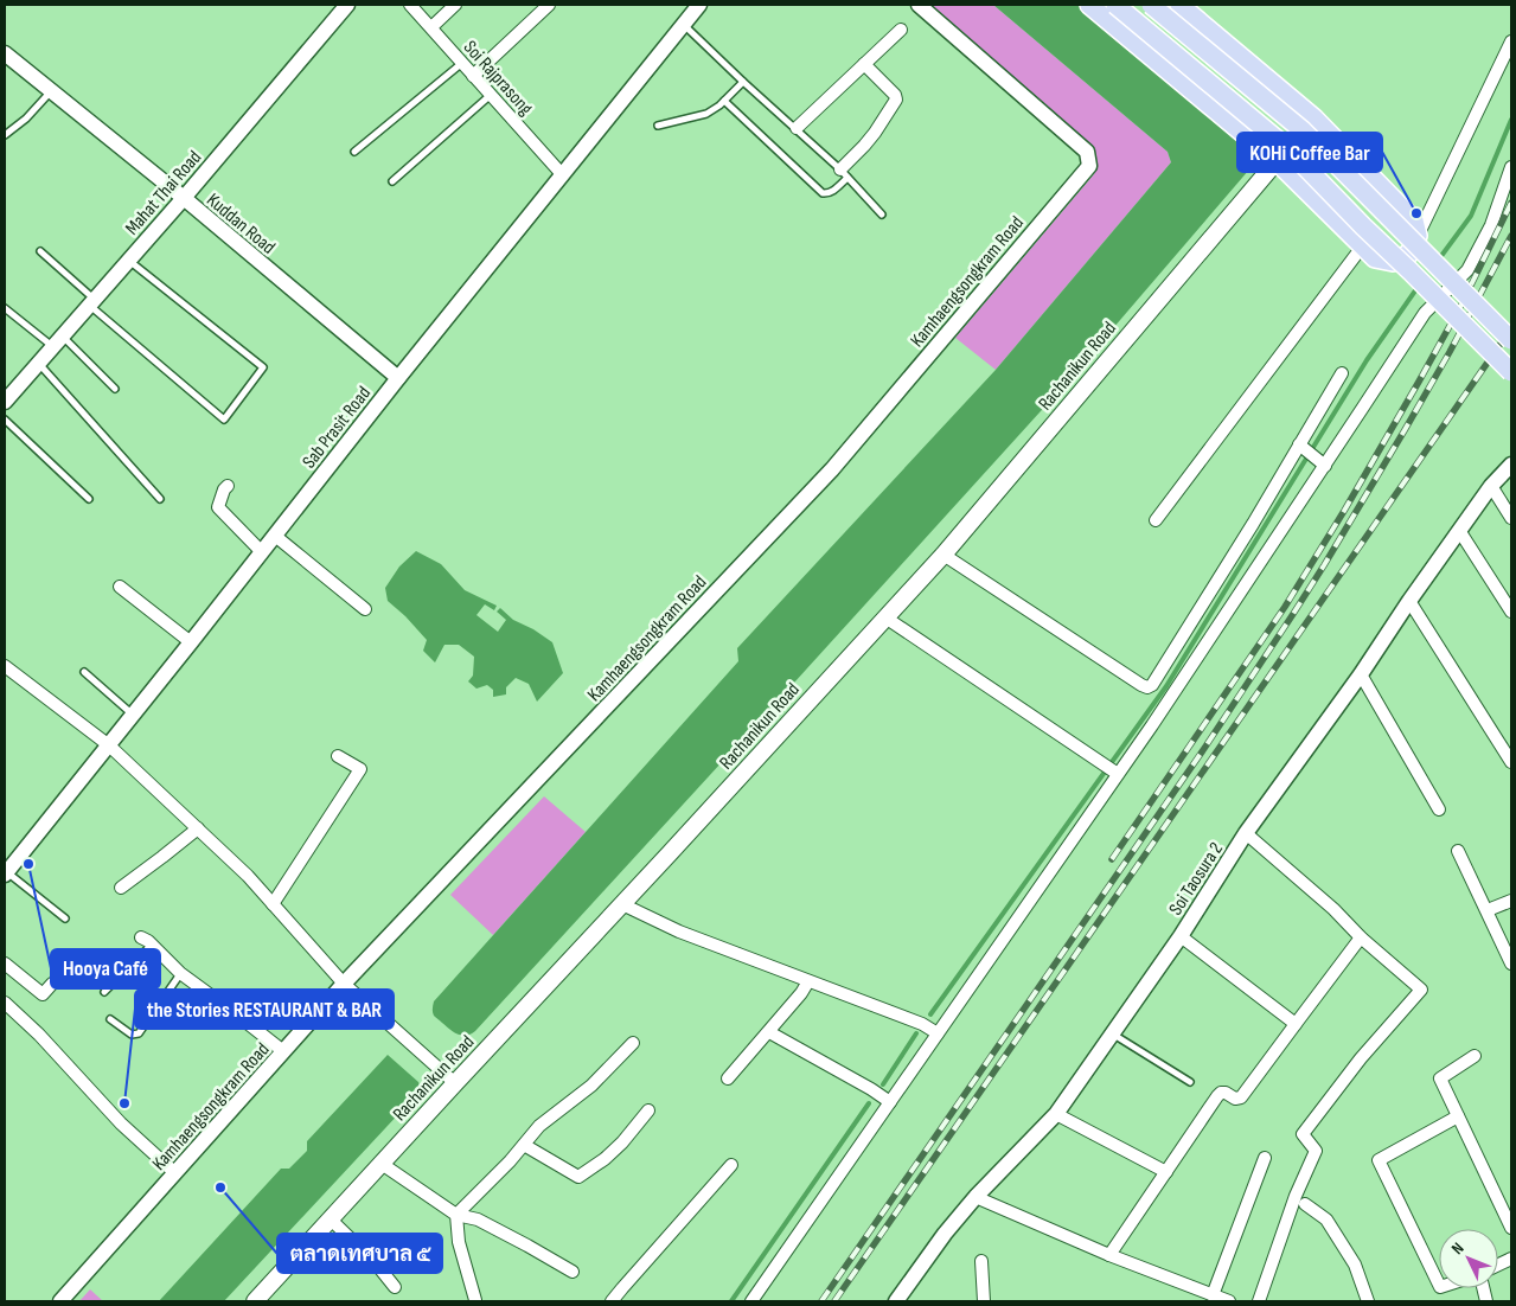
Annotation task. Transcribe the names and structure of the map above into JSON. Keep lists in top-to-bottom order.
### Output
{
  "streets": {
    "main road": ["Rachanikun Road"],
    "street": [
      "Soi Rajprasong",
      "Mahat Thai Road",
      "Kuddan Road",
      "Kamhaengsongkram Road",
      "Sab Prasit Road",
      "Soi Taosura 2"
    ]
  },
  "crossings": [
    ["Soi Rajprasong", "Sab Prasit Road"],
    ["Mahat Thai Road", "Kuddan Road"],
    ["Kuddan Road", "Sab Prasit Road"]
  ],
  "places": [
    "KOHi Coffee Bar",
    "Hooya Café",
    "the Stories RESTAURANT & BAR",
    "ตลาดเทศบาล ๕"
  ],
  "north": "top left"
}
